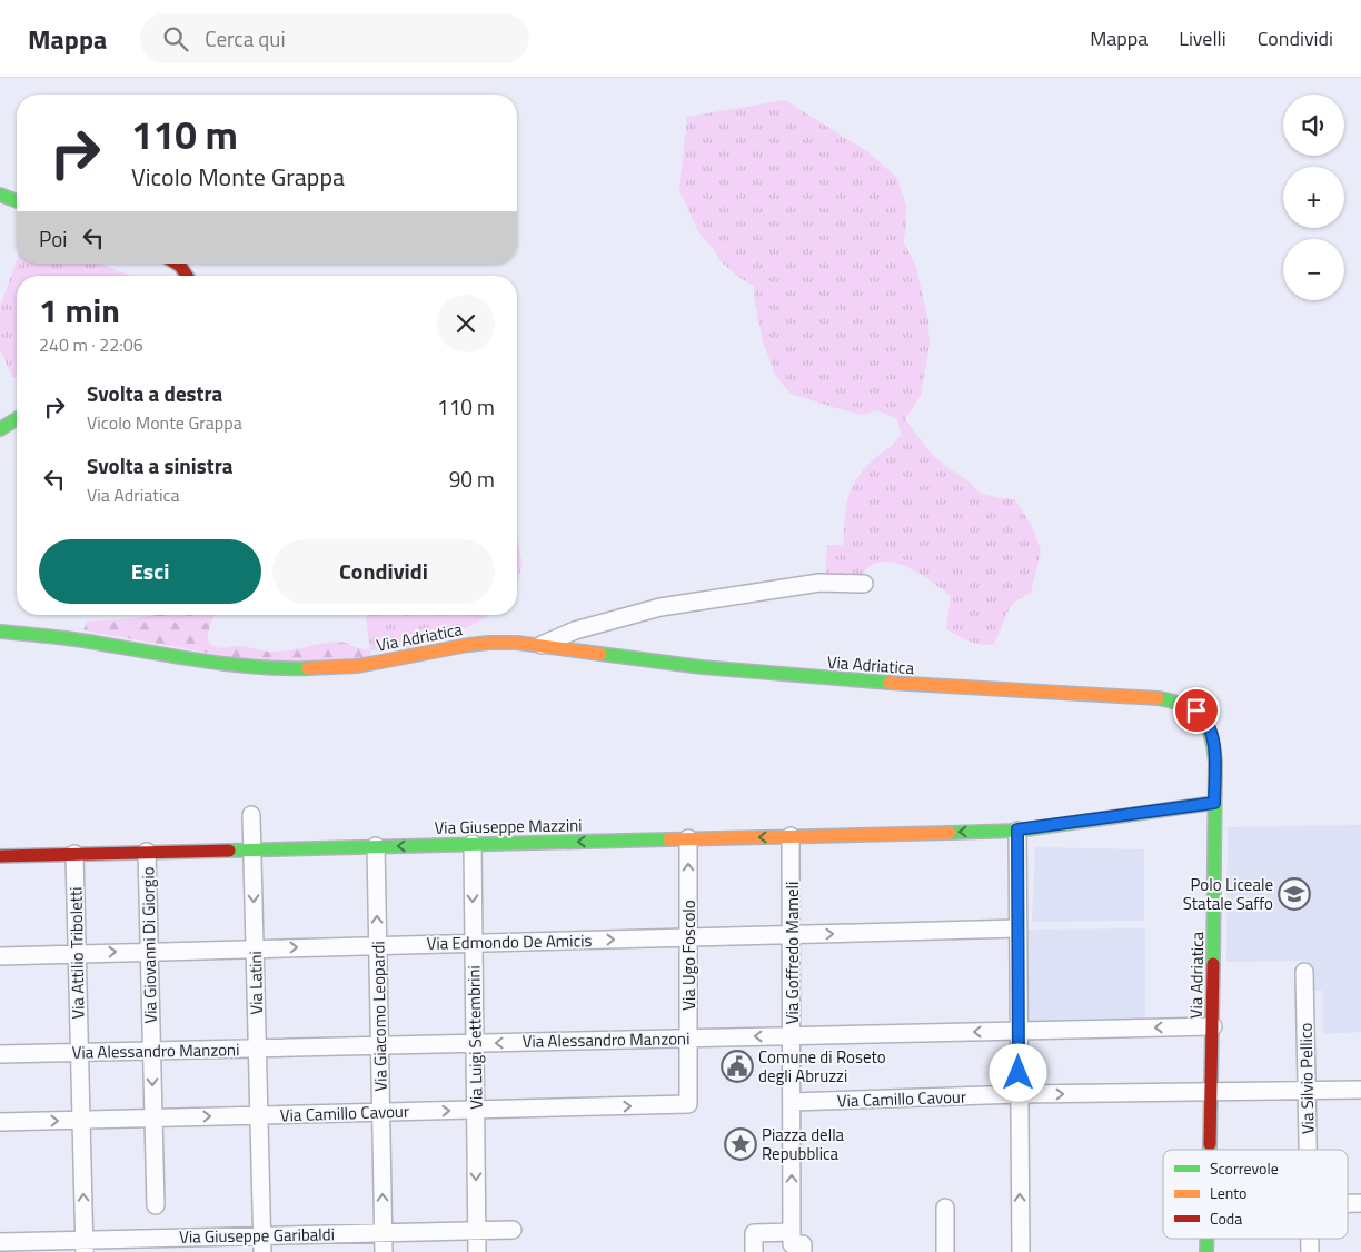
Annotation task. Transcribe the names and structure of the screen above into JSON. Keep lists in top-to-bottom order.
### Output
{
  "streets": {
    "main road": ["Via Adriatica", "Via Giuseppe Mazzini"],
    "street": [
      "Via Edmondo De Amicis",
      "Via Giovanni Di Giorgio",
      "Via Attilio Triboletti",
      "Via Goffredo Mameli",
      "Via Ugo Foscolo",
      "Via Latini",
      "Via Giacomo Leopardi",
      "Via Luigi Settembrini",
      "Via Alessandro Manzoni",
      "Via Silvio Pellico",
      "Via Camillo Cavour",
      "Via Giuseppe Garibaldi"
    ]
  },
  "crossings": [
    ["Via Adriatica", "Via Giuseppe Mazzini"],
    ["Via Adriatica", "Via Alessandro Manzoni"],
    ["Via Adriatica", "Via Camillo Cavour"],
    ["Via Giuseppe Mazzini", "Via Giovanni Di Giorgio"],
    ["Via Giuseppe Mazzini", "Via Attilio Triboletti"],
    ["Via Giuseppe Mazzini", "Via Goffredo Mameli"],
    ["Via Giuseppe Mazzini", "Via Ugo Foscolo"],
    ["Via Giuseppe Mazzini", "Via Latini"],
    ["Via Giuseppe Mazzini", "Via Giacomo Leopardi"],
    ["Via Giuseppe Mazzini", "Via Luigi Settembrini"],
    ["Via Edmondo De Amicis", "Via Giovanni Di Giorgio"],
    ["Via Edmondo De Amicis", "Via Attilio Triboletti"],
    ["Via Edmondo De Amicis", "Via Goffredo Mameli"],
    ["Via Edmondo De Amicis", "Via Ugo Foscolo"],
    ["Via Edmondo De Amicis", "Via Latini"],
    ["Via Edmondo De Amicis", "Via Giacomo Leopardi"],
    ["Via Edmondo De Amicis", "Via Luigi Settembrini"],
    ["Via Giovanni Di Giorgio", "Via Alessandro Manzoni"],
    ["Via Giovanni Di Giorgio", "Via Camillo Cavour"],
    ["Via Attilio Triboletti", "Via Alessandro Manzoni"],
    ["Via Attilio Triboletti", "Via Camillo Cavour"],
    ["Via Attilio Triboletti", "Via Giuseppe Garibaldi"],
    ["Via Goffredo Mameli", "Via Alessandro Manzoni"],
    ["Via Goffredo Mameli", "Via Camillo Cavour"],
    ["Via Ugo Foscolo", "Via Alessandro Manzoni"],
    ["Via Ugo Foscolo", "Via Camillo Cavour"],
    ["Via Latini", "Via Alessandro Manzoni"],
    ["Via Latini", "Via Camillo Cavour"],
    ["Via Latini", "Via Giuseppe Garibaldi"],
    ["Via Giacomo Leopardi", "Via Alessandro Manzoni"],
    ["Via Giacomo Leopardi", "Via Camillo Cavour"],
    ["Via Giacomo Leopardi", "Via Giuseppe Garibaldi"],
    ["Via Luigi Settembrini", "Via Alessandro Manzoni"],
    ["Via Luigi Settembrini", "Via Camillo Cavour"],
    ["Via Luigi Settembrini", "Via Giuseppe Garibaldi"],
    ["Via Silvio Pellico", "Via Camillo Cavour"]
  ],
  "one_way": [
    "Via Giuseppe Mazzini",
    "Via Edmondo De Amicis",
    "Via Ugo Foscolo",
    "Via Giacomo Leopardi",
    "Via Luigi Settembrini",
    "Via Alessandro Manzoni",
    "Via Camillo Cavour"
  ],
  "places": {
    "school or university": ["Polo Liceale Statale Saffo"],
    "public building": ["Comune di Roseto degli Abruzzi"],
    "place": ["Piazza della Repubblica"]
  },
  "legend": ["Scorrevole", "Lento", "Coda"],
  "page": {
    "header": "Mappa",
    "search": "Cerca qui",
    "nav": ["Mappa", "Livelli", "Condividi"],
    "map_buttons": ["+", "−"],
    "turn": ["110 m", "Vicolo Monte Grappa"],
    "then": "Poi",
    "heading": ["1 min", "240 m · 22:06"],
    "list": [
      {
        "name": "Svolta a destra",
        "note": "Vicolo Monte Grappa",
        "value": "110 m"
      },
      {
        "name": "Svolta a sinistra",
        "note": "Via Adriatica",
        "value": "90 m"
      }
    ],
    "buttons": ["Esci", "Condividi"]
  }
}
